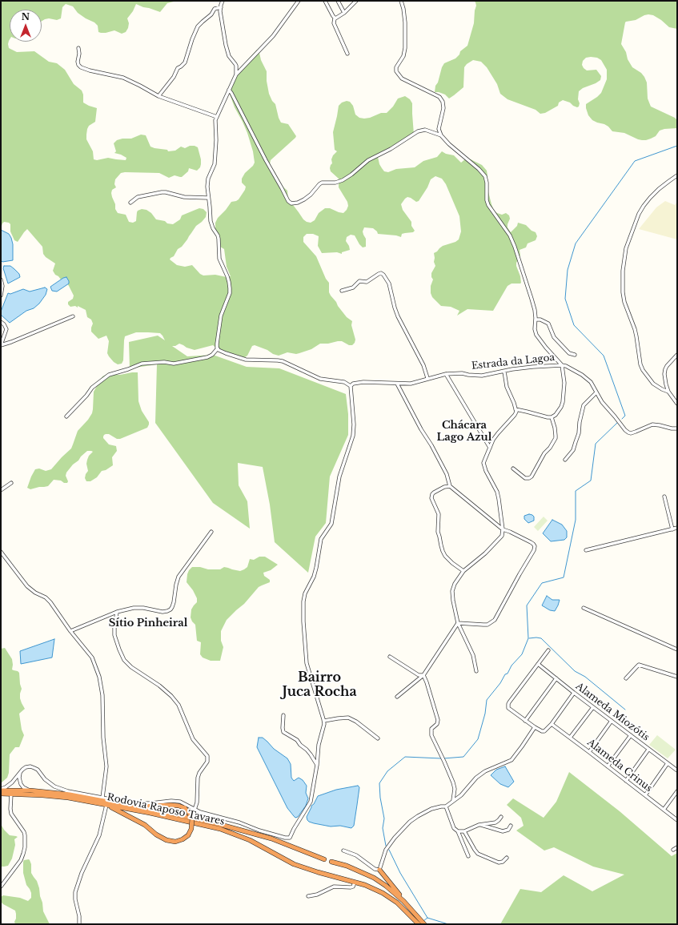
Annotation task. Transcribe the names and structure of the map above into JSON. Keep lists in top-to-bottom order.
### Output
{
  "streets": {
    "highway": ["Rodovia Raposo Tavares"],
    "street": ["Estrada da Lagoa", "Alameda Miozótis", "Alameda Crinus"]
  },
  "districts": ["Chácara Lago Azul", "Sítio Pinheiral", "Bairro Juca Rocha"],
  "north": "top"
}
